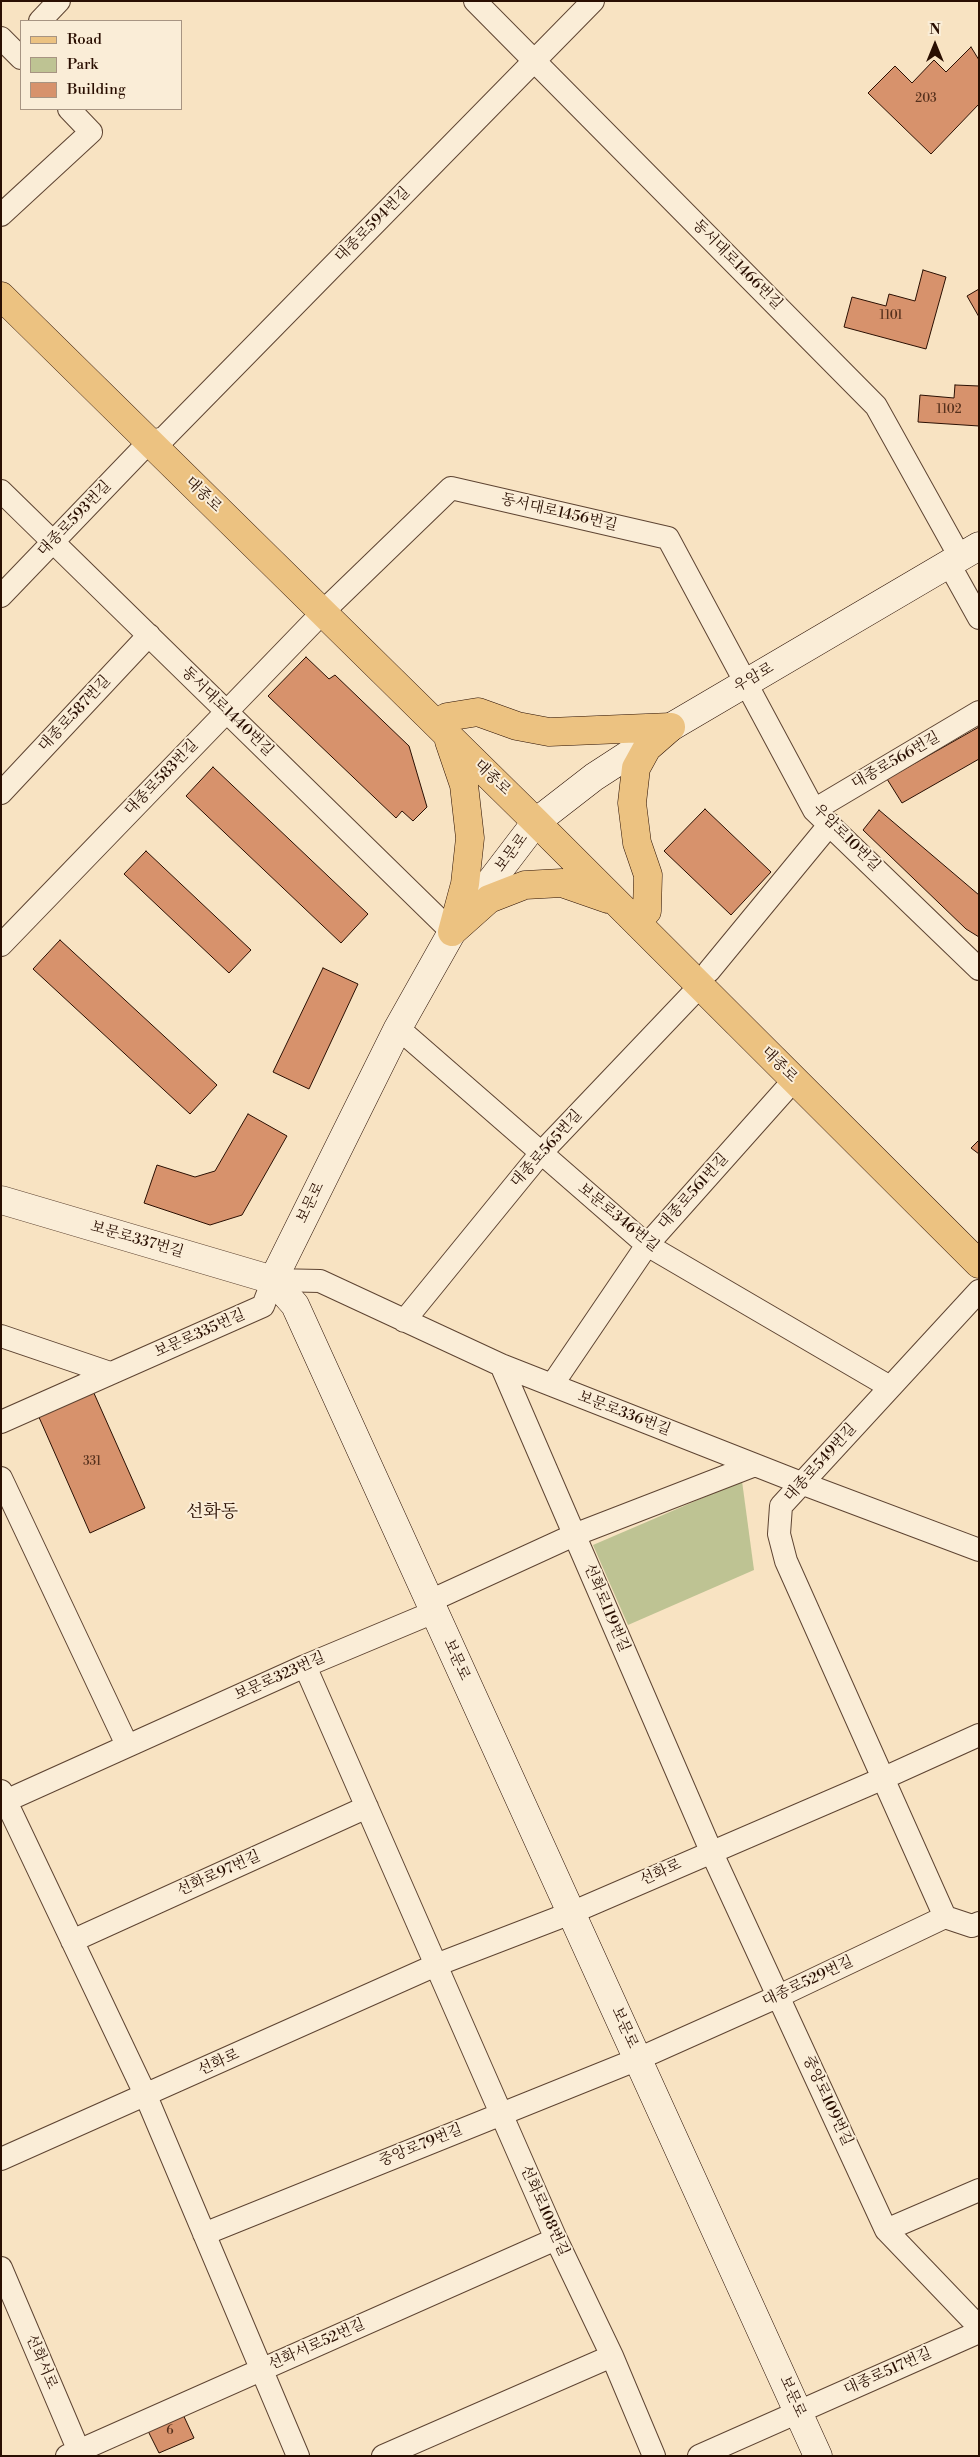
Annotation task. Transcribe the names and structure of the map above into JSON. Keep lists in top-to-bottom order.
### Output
{
  "streets": {
    "main road": [
      "대종로",
      "우암로",
      "보문로",
      "보문로337번길"
    ],
    "street": [
      "대종로594번길",
      "동서대로1466번길",
      "동서대로1456번길",
      "대종로593번길",
      "동서대로1440번길",
      "대종로587번길",
      "대종로566번길",
      "대종로583번길",
      "우암로10번길",
      "대종로565번길",
      "대종로561번길",
      "보문로346번길",
      "보문로335번길",
      "보문로336번길",
      "대종로549번길",
      "선화로119번길",
      "보문로323번길",
      "선화로",
      "선화로97번길",
      "대종로529번길",
      "중앙로109번길",
      "중앙로79번길",
      "선화로108번길",
      "선화서로52번길",
      "선화서로",
      "대종로517번길"
    ]
  },
  "crossings": [
    ["대종로594번길", "동서대로1466번길"],
    ["대종로594번길", "대종로"],
    ["대종로594번길", "대종로593번길"],
    ["동서대로1466번길", "우암로"],
    ["대종로", "동서대로1456번길"],
    ["대종로", "대종로593번길"],
    ["대종로", "우암로"],
    ["대종로", "대종로566번길"],
    ["대종로", "대종로583번길"],
    ["대종로", "보문로"],
    ["대종로", "대종로565번길"],
    ["대종로", "대종로561번길"],
    ["동서대로1456번길", "우암로"],
    ["동서대로1456번길", "대종로583번길"],
    ["동서대로1456번길", "우암로10번길"],
    ["대종로593번길", "동서대로1440번길"],
    ["우암로", "우암로10번길"],
    ["우암로", "보문로"],
    ["동서대로1440번길", "대종로587번길"],
    ["동서대로1440번길", "대종로583번길"],
    ["동서대로1440번길", "보문로"],
    ["대종로566번길", "우암로10번길"],
    ["대종로566번길", "대종로565번길"],
    ["보문로", "보문로346번길"],
    ["보문로", "보문로337번길"],
    ["보문로", "보문로335번길"],
    ["보문로", "보문로336번길"],
    ["보문로", "보문로323번길"],
    ["보문로", "선화로"],
    ["보문로", "대종로529번길"],
    ["보문로", "중앙로79번길"],
    ["보문로", "대종로517번길"],
    ["대종로565번길", "보문로346번길"],
    ["대종로565번길", "보문로336번길"],
    ["대종로561번길", "보문로346번길"],
    ["대종로561번길", "보문로336번길"],
    ["보문로346번길", "대종로549번길"],
    ["보문로337번길", "보문로335번길"],
    ["보문로337번길", "보문로336번길"],
    ["보문로335번길", "보문로336번길"],
    ["보문로336번길", "대종로549번길"],
    ["보문로336번길", "선화로119번길"],
    ["대종로549번길", "선화로"],
    ["선화로119번길", "선화로"],
    ["선화로119번길", "중앙로109번길"],
    ["선화로", "중앙로109번길"],
    ["선화로", "선화로108번길"],
    ["대종로529번길", "중앙로109번길"],
    ["대종로529번길", "중앙로79번길"],
    ["중앙로79번길", "선화로108번길"],
    ["선화로108번길", "선화서로52번길"],
    ["선화서로52번길", "선화서로"]
  ],
  "districts": ["선화동"],
  "house_numbers": [
    "203",
    "1101",
    "1102",
    "331",
    "6"
  ],
  "legend": ["Road", "Park", "Building"],
  "north": "top"
}
